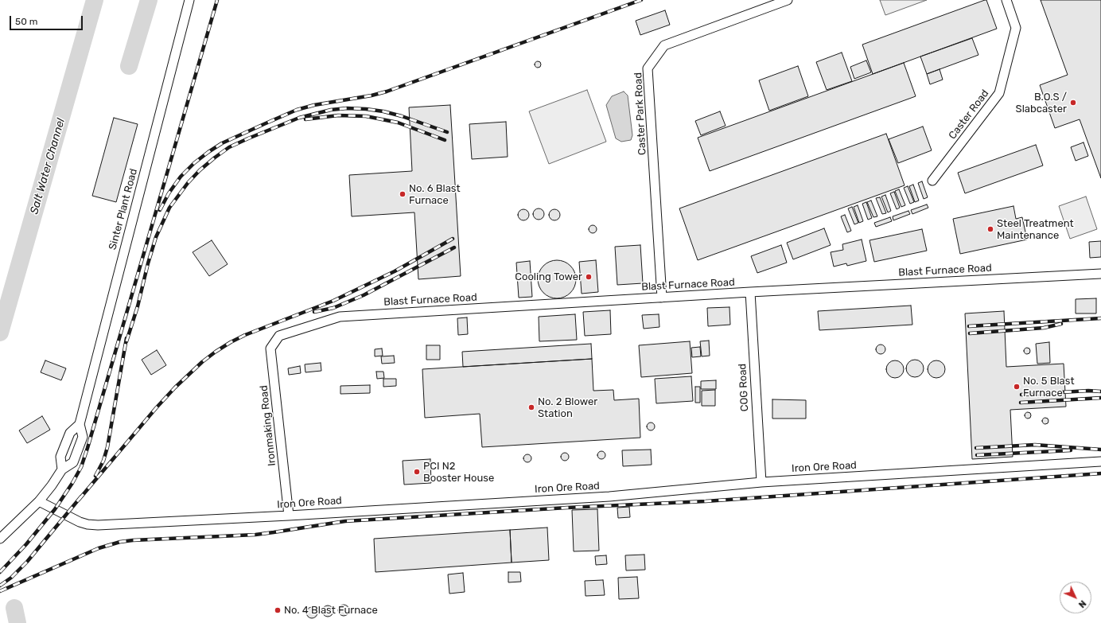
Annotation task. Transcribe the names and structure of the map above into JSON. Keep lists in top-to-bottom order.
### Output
{
  "streets": {
    "street": [
      "Caster Park Road",
      "Caster Road",
      "Sinter Plant Road",
      "Blast Furnace Road",
      "COG Road",
      "Ironmaking Road",
      "Iron Ore Road"
    ]
  },
  "crossings": [
    ["Caster Park Road", "Blast Furnace Road"],
    ["Sinter Plant Road", "Iron Ore Road"],
    ["Blast Furnace Road", "COG Road"],
    ["Blast Furnace Road", "Ironmaking Road"],
    ["COG Road", "Iron Ore Road"],
    ["Ironmaking Road", "Iron Ore Road"]
  ],
  "water": ["Salt Water Channel"],
  "places": [
    "B.O.S / Slabcaster",
    "No. 6 Blast Furnace",
    "Steel Treatment Maintenance",
    "Cooling Tower",
    "No. 5 Blast Furnace",
    "No. 2 Blower Station",
    "PCI N2 Booster House",
    "No. 4 Blast Furnace"
  ],
  "scale_bar": "50 m",
  "north": "bottom right"
}
